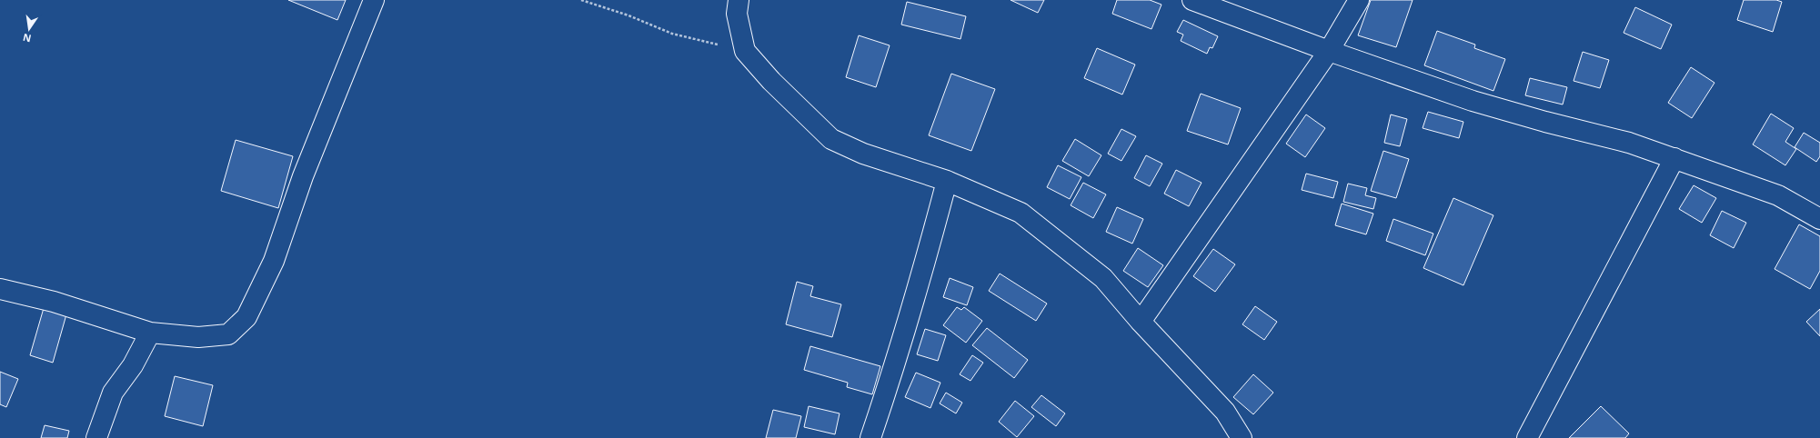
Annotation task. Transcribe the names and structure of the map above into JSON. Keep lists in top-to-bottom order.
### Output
{
  "north": "bottom"
}
